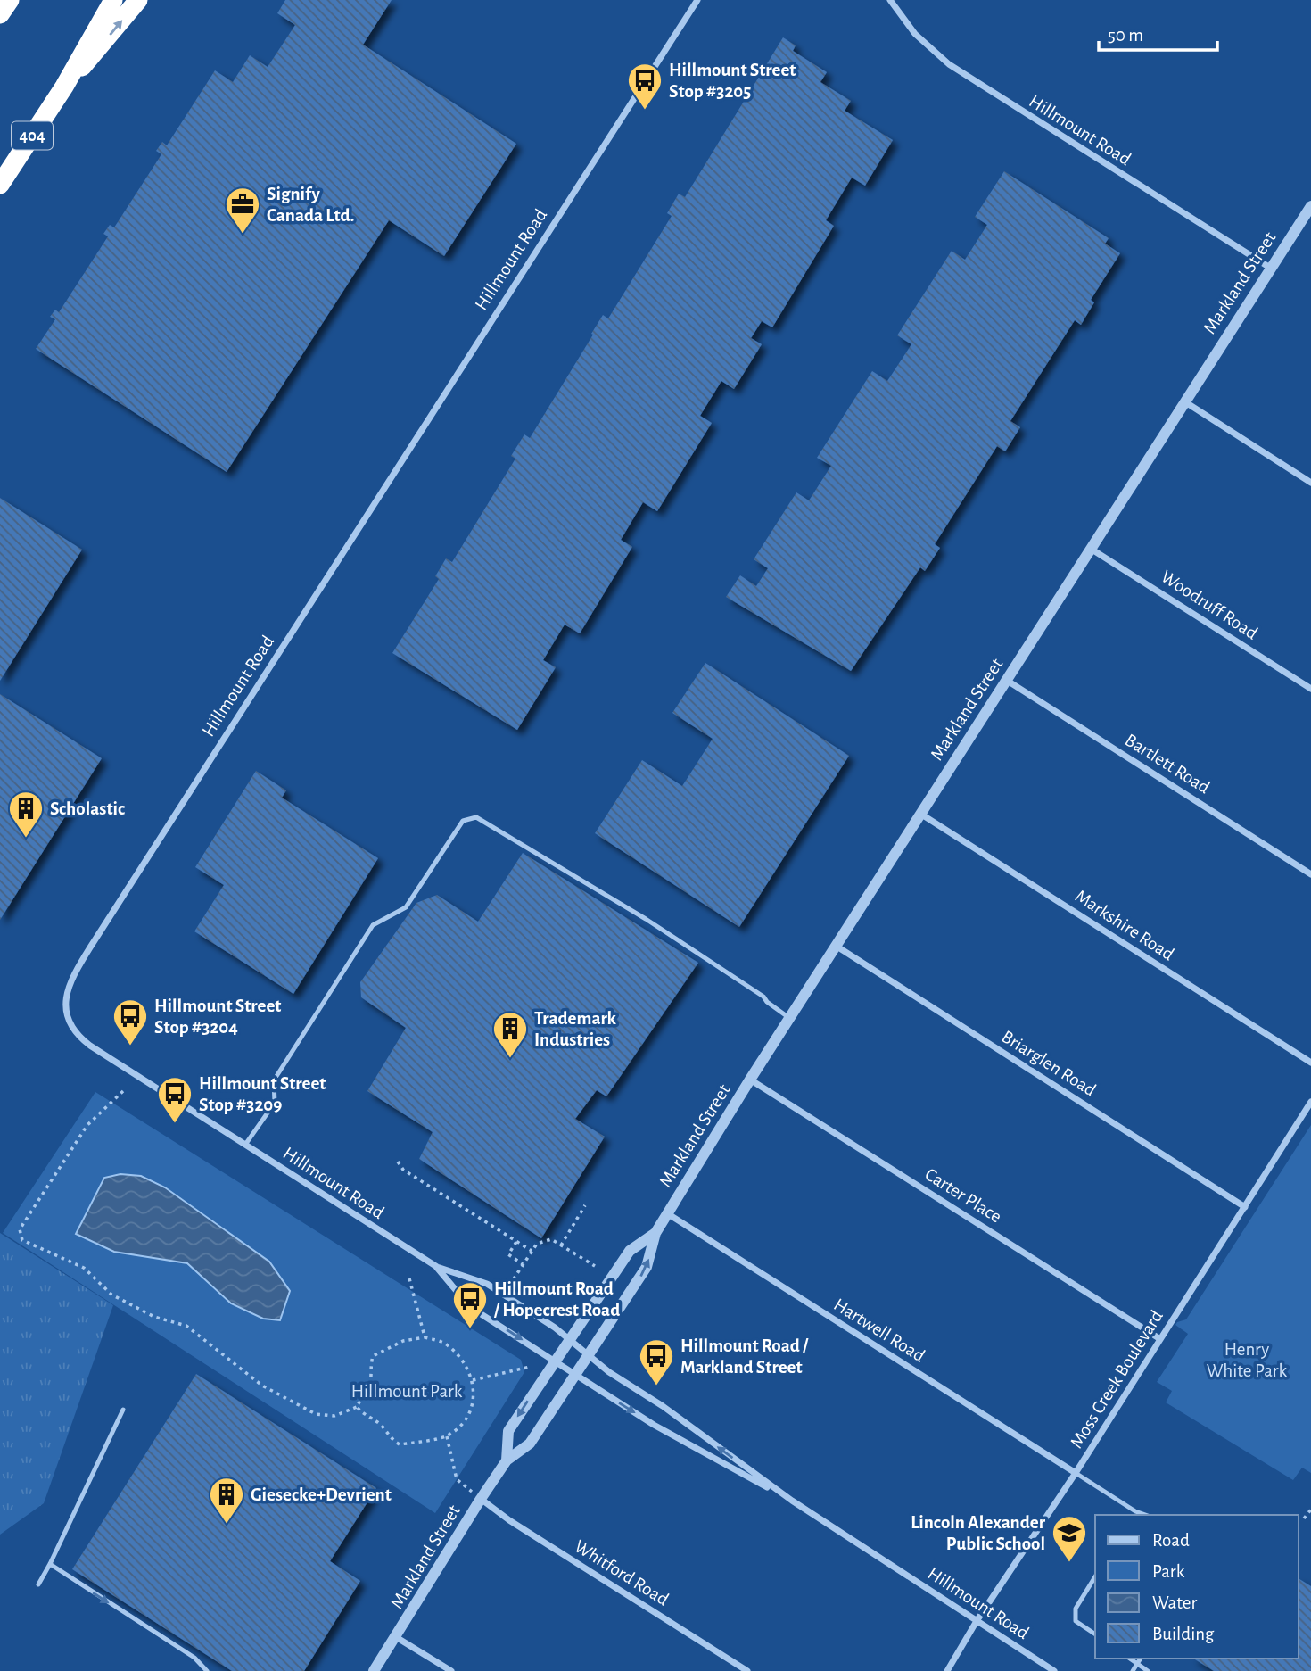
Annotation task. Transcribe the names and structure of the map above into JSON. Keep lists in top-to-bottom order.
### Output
{
  "streets": {
    "highway": ["404"],
    "street": [
      "Hillmount Road",
      "Markland Street",
      "Woodruff Road",
      "Bartlett Road",
      "Markshire Road",
      "Briarglen Road",
      "Carter Place",
      "Hartwell Road",
      "Moss Creek Boulevard",
      "Whitford Road"
    ]
  },
  "crossings": [
    ["Hillmount Road", "Markland Street"],
    ["Hillmount Road", "Moss Creek Boulevard"],
    ["Markland Street", "Woodruff Road"],
    ["Markland Street", "Bartlett Road"],
    ["Markland Street", "Markshire Road"],
    ["Markland Street", "Briarglen Road"],
    ["Markland Street", "Carter Place"],
    ["Markland Street", "Hartwell Road"],
    ["Markland Street", "Whitford Road"],
    ["Briarglen Road", "Moss Creek Boulevard"],
    ["Carter Place", "Moss Creek Boulevard"],
    ["Hartwell Road", "Moss Creek Boulevard"]
  ],
  "parks": ["Henry White Park", "Hillmount Park"],
  "places": {
    "bus stop": [
      "Hillmount Street Stop #3205",
      "Hillmount Street Stop #3204",
      "Hillmount Street Stop #3209",
      "Hillmount Road / Hopecrest Road",
      "Hillmount Road / Markland Street"
    ],
    "office": ["Signify Canada Ltd."],
    "building": ["Scholastic", "Trademark Industries", "Giesecke+Devrient"],
    "school or university": ["Lincoln Alexander Public School"]
  },
  "legend": [
    "Road",
    "Park",
    "Water",
    "Building"
  ],
  "scale_bar": "50 m"
}
